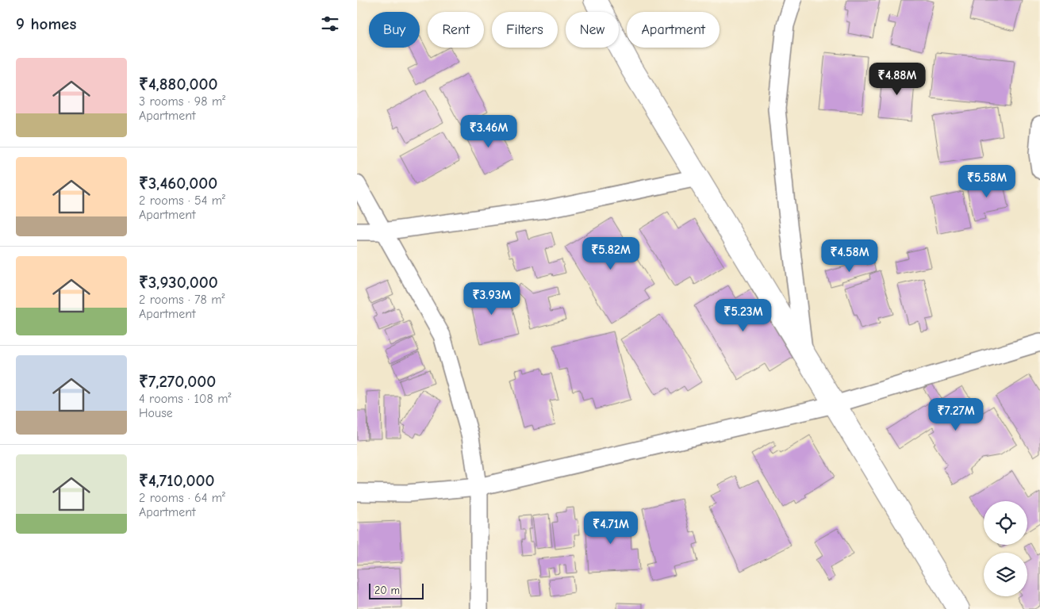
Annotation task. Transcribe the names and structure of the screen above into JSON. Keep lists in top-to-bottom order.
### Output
{
  "scale_bar": "20 m",
  "page": {
    "heading": "9 homes",
    "chip": [
      "Buy",
      "Rent",
      "Filters",
      "New",
      "Apartment"
    ],
    "list": [
      {
        "name": "₹4,880,000",
        "note": "3 rooms · 98 m² · Apartment"
      },
      {
        "name": "₹3,460,000",
        "note": "2 rooms · 54 m² · Apartment"
      },
      {
        "name": "₹3,930,000",
        "note": "2 rooms · 78 m² · Apartment"
      },
      {
        "name": "₹7,270,000",
        "note": "4 rooms · 108 m² · House"
      },
      {
        "name": "₹4,710,000",
        "note": "2 rooms · 64 m² · Apartment"
      }
    ],
    "price": [
      "₹4.88M",
      "₹3.46M",
      "₹5.58M",
      "₹5.82M",
      "₹4.58M",
      "₹3.93M",
      "₹5.23M",
      "₹7.27M",
      "₹4.71M"
    ],
    "scale": "20 m"
  }
}
